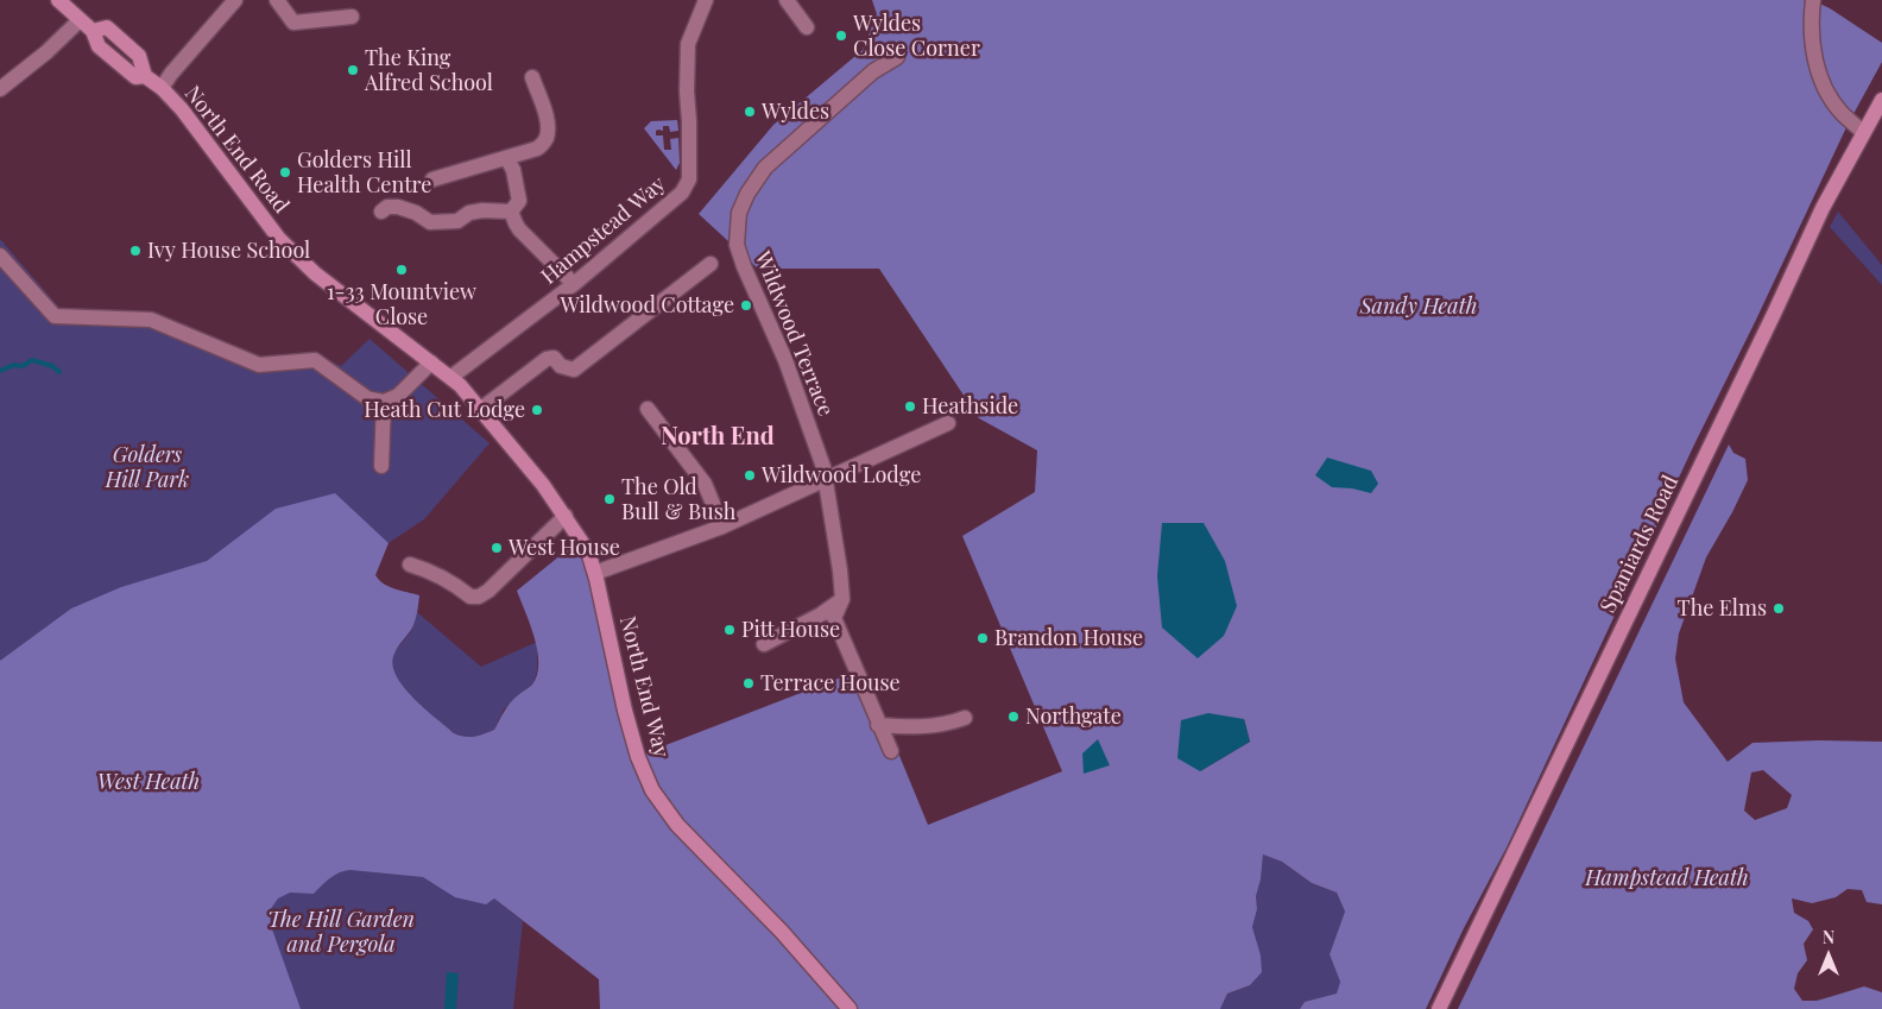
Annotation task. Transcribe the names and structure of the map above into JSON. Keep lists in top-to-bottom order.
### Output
{
  "streets": {
    "main road": ["North End Road", "Spaniards Road", "North End Way"],
    "street": ["Hampstead Way", "Wildwood Terrace"]
  },
  "crossings": [
    ["North End Road", "Hampstead Way"],
    ["North End Road", "North End Way"],
    ["Hampstead Way", "North End Way"]
  ],
  "districts": ["North End"],
  "parks": [
    "Sandy Heath",
    "Golders Hill Park",
    "West Heath",
    "Hampstead Heath",
    "The Hill Garden and Pergola"
  ],
  "places": [
    "Wyldes Close Corner",
    "The King Alfred School",
    "Wyldes",
    "Golders Hill Health Centre",
    "Ivy House School",
    "1-33 Mountview Close",
    "Wildwood Cottage",
    "Heathside",
    "Heath Cut Lodge",
    "Wildwood Lodge",
    "The Old Bull & Bush",
    "West House",
    "The Elms",
    "Pitt House",
    "Brandon House",
    "Terrace House",
    "Northgate"
  ],
  "north": "top"
}
